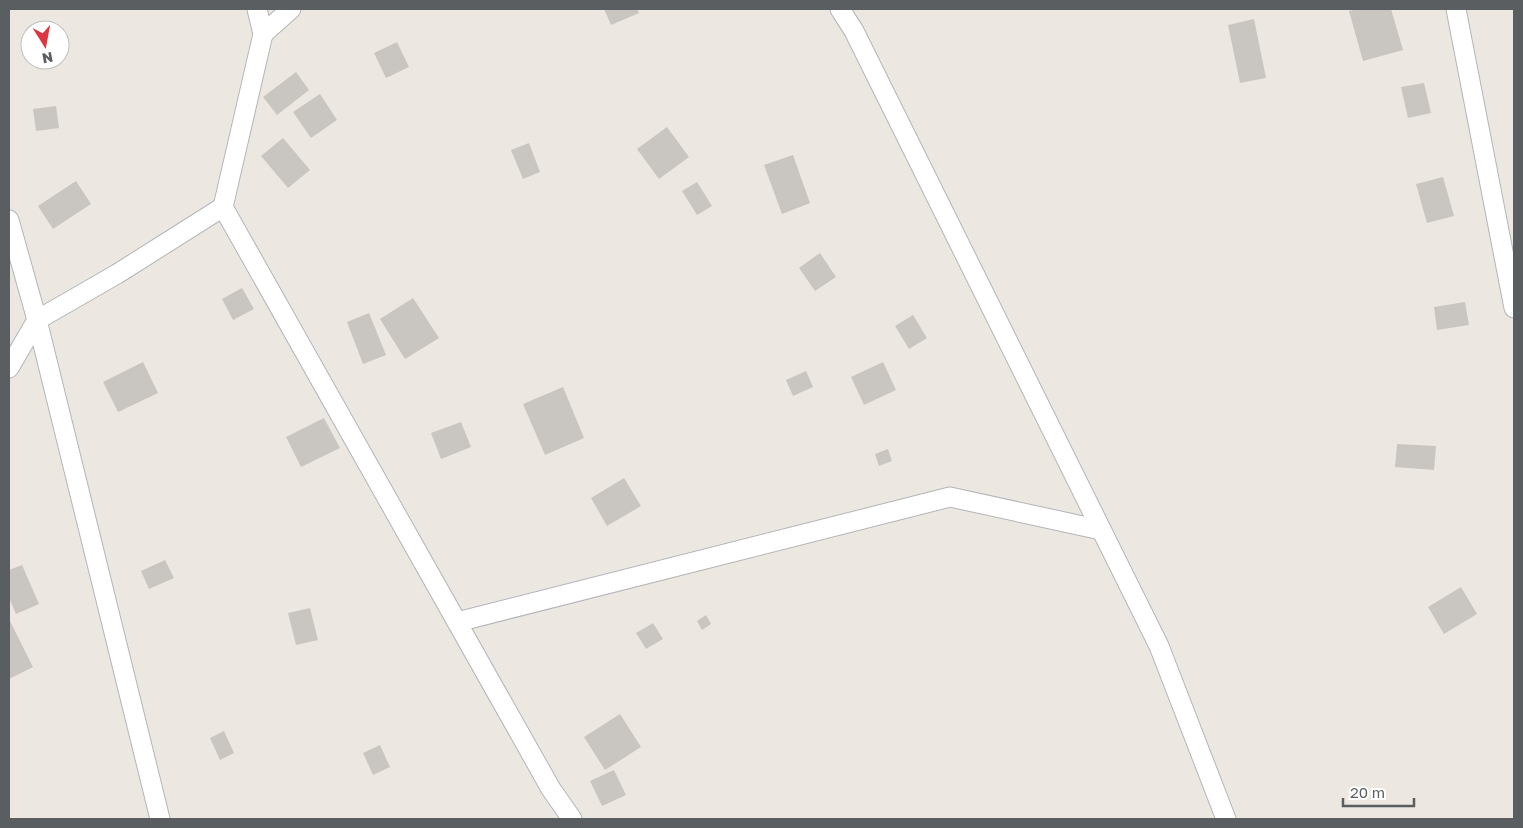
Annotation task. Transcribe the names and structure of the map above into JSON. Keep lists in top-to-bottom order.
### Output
{
  "scale_bar": "20 m",
  "north": "bottom"
}
